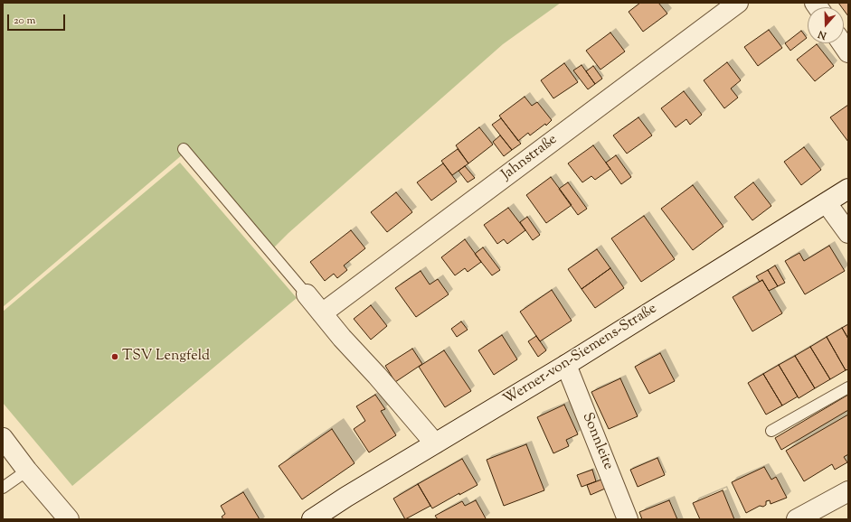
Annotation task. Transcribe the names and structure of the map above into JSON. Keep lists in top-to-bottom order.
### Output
{
  "streets": {
    "street": ["Jahnstraße", "Werner-von-Siemens-Straße", "Sonnleite"]
  },
  "crossings": [
    ["Werner-von-Siemens-Straße", "Sonnleite"]
  ],
  "places": ["TSV Lengfeld"],
  "scale_bar": "20 m",
  "north": "bottom"
}
